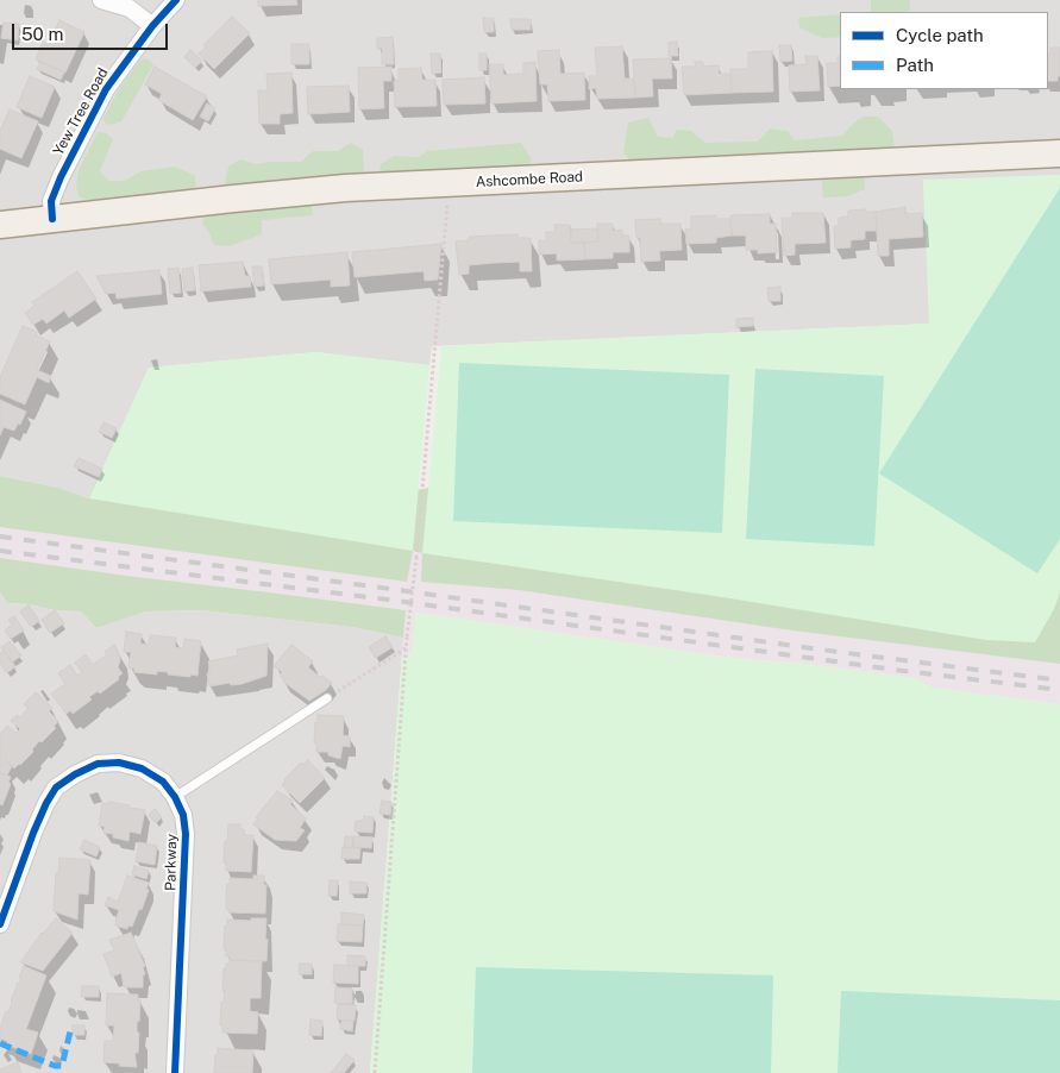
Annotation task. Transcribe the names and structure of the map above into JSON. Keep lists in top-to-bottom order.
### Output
{
  "streets": {
    "main road": ["Ashcombe Road"],
    "street": ["Yew Tree Road", "Parkway"]
  },
  "crossings": [
    ["Yew Tree Road", "Ashcombe Road"]
  ],
  "legend": ["Cycle path", "Path"],
  "scale_bar": "50 m"
}
